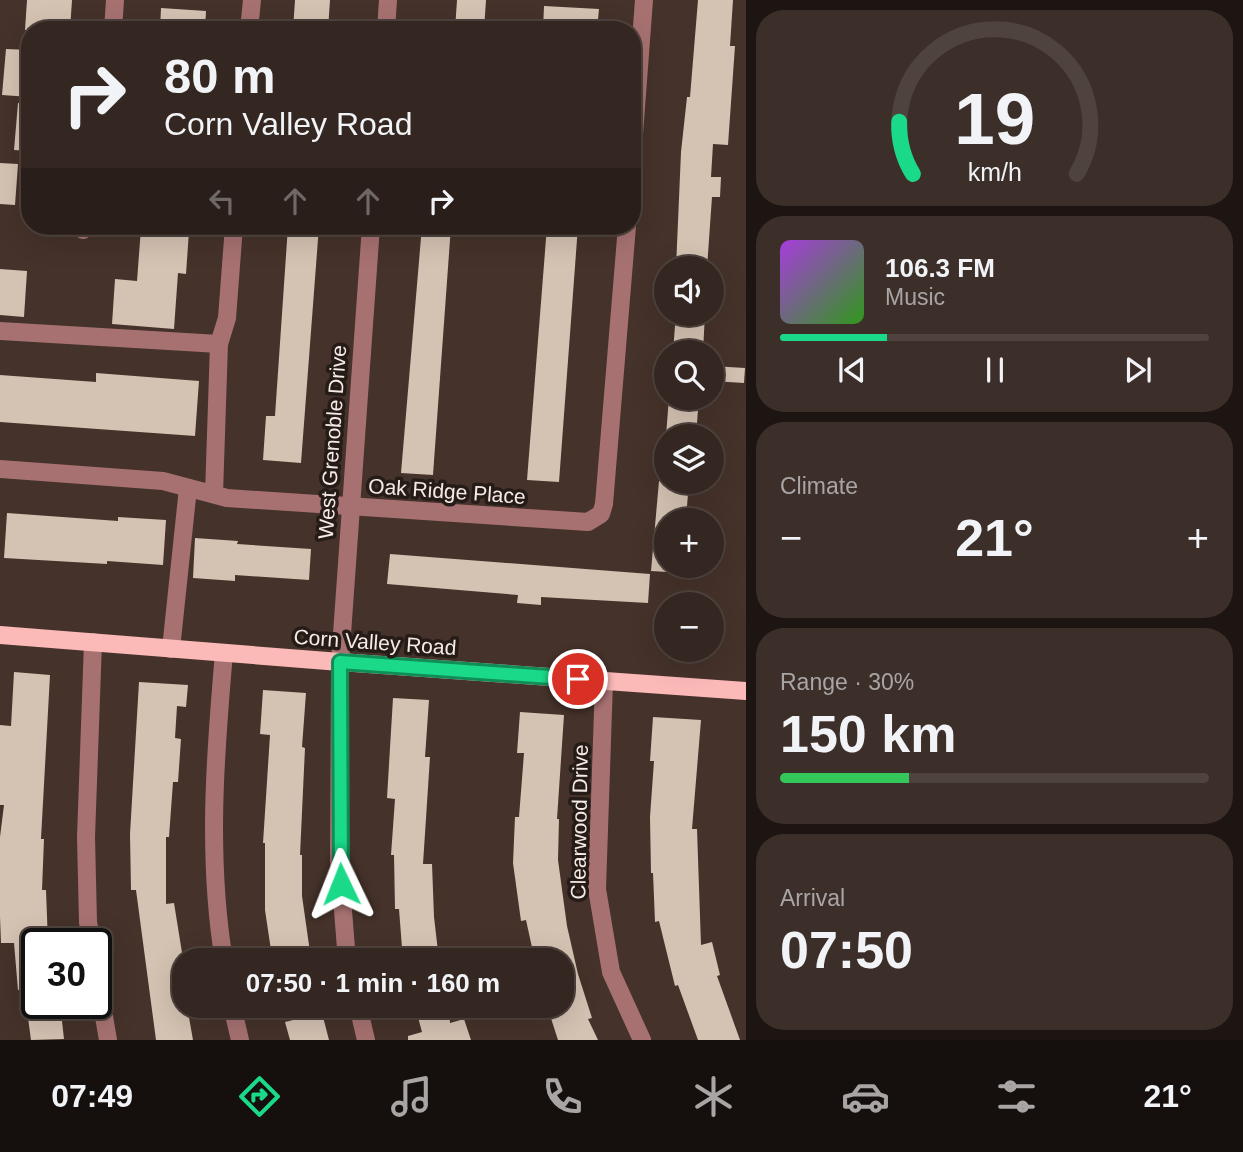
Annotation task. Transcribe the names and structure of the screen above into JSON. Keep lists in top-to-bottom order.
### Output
{
  "streets": {
    "main road": ["Corn Valley Road"],
    "street": ["West Grenoble Drive", "Oak Ridge Place", "Clearwood Drive"]
  },
  "crossings": [
    ["West Grenoble Drive", "Oak Ridge Place"],
    ["West Grenoble Drive", "Corn Valley Road"],
    ["Corn Valley Road", "Clearwood Drive"]
  ],
  "page": {
    "turn": ["80 m", "Corn Valley Road"],
    "song": ["106.3 FM", "Music"],
    "map_buttons": ["+", "−"],
    "tile": [
      "Climate",
      ["Range · 30%", "150 km"],
      ["Arrival", "07:50"]
    ],
    "heat": ["−", "21°", "+"],
    "limit": "30",
    "trip": "07:50 · 1 min · 160 m",
    "tabs": ["07:49", "21°"],
    "gauge": ["19", "km/h"]
  }
}
